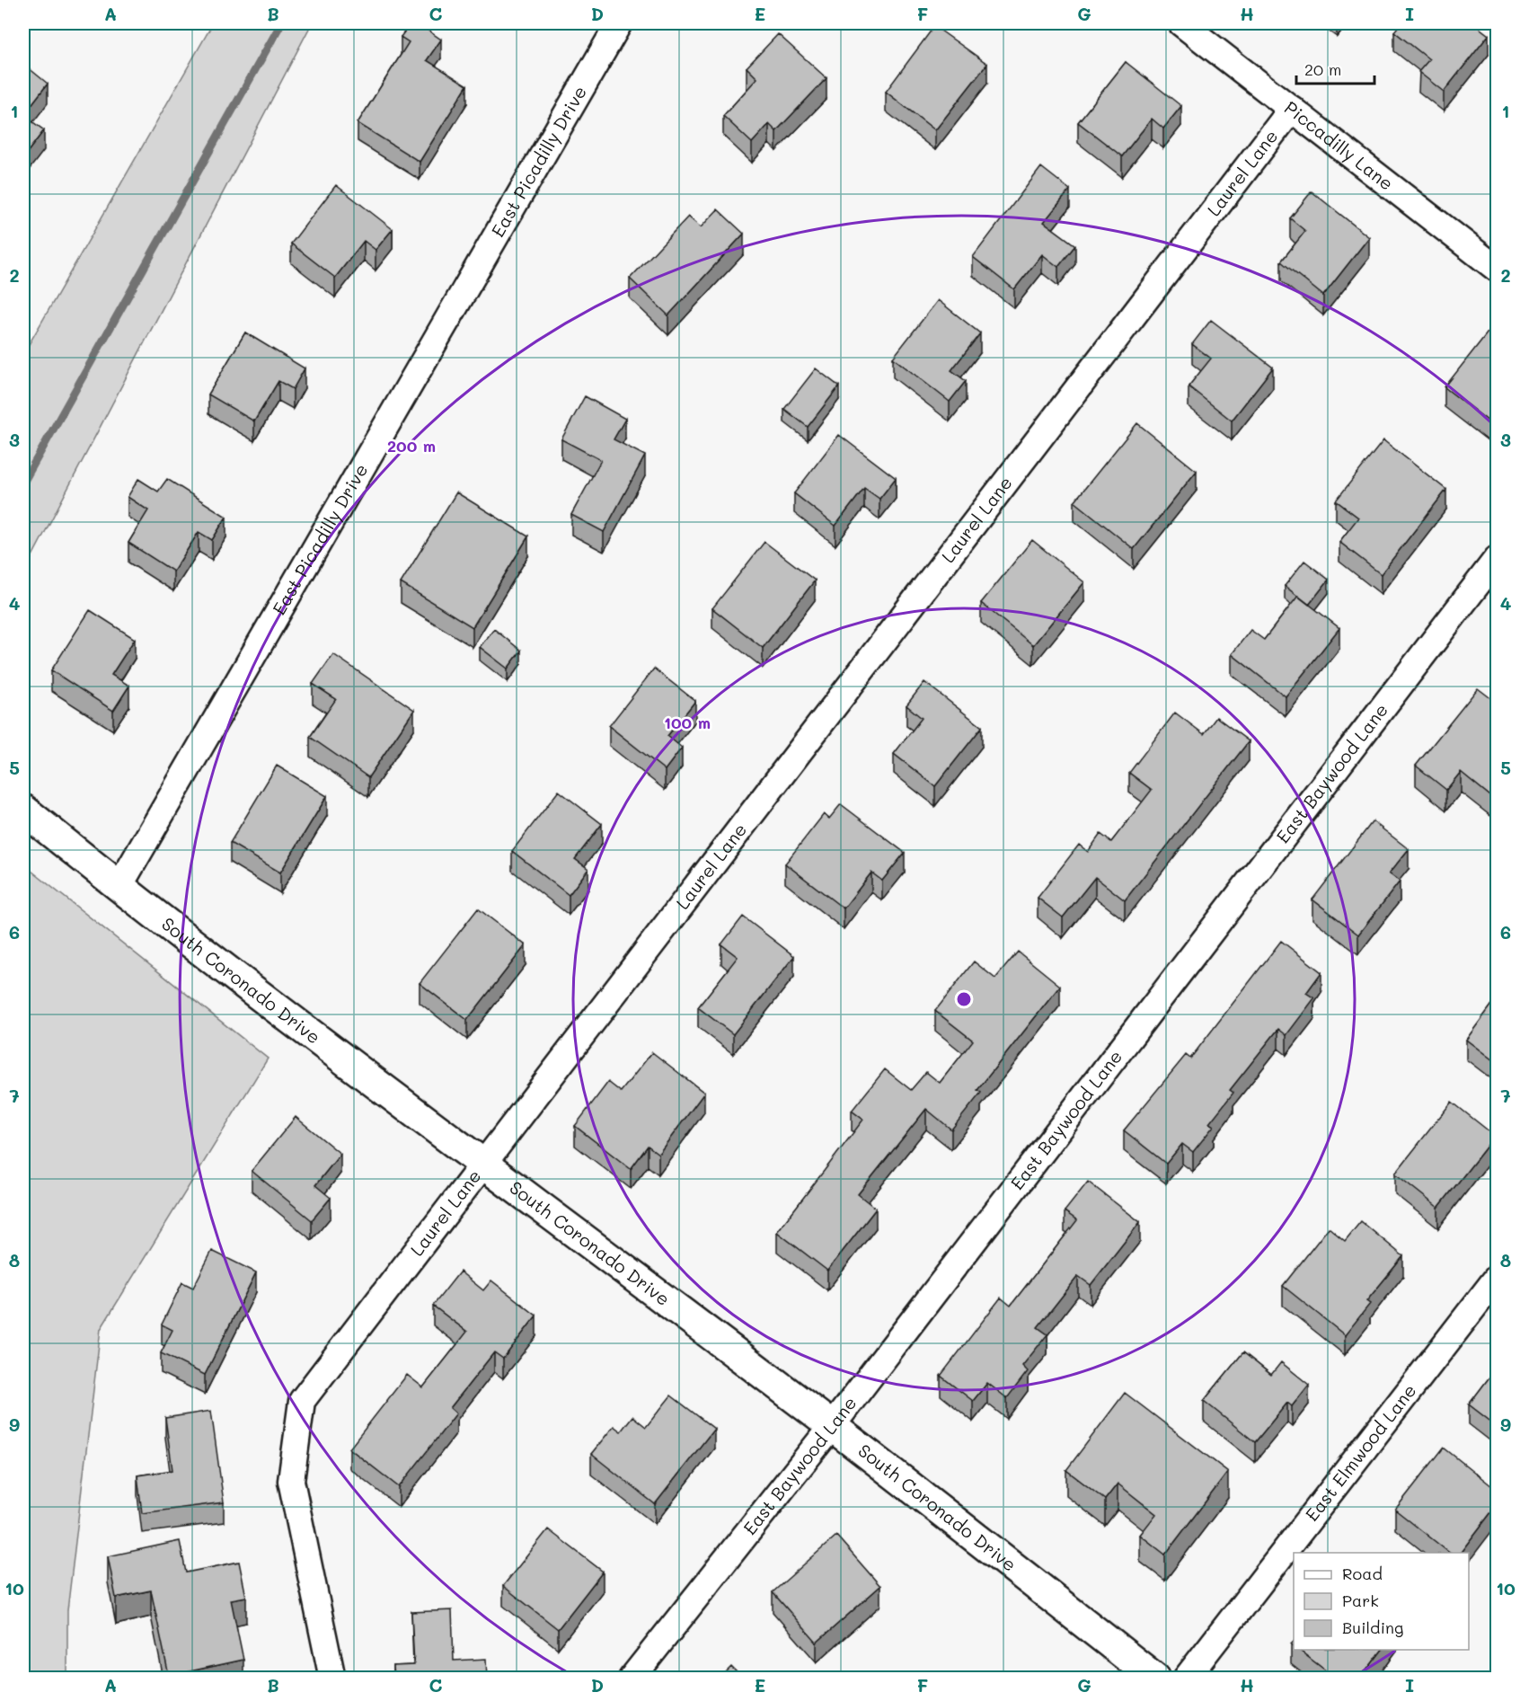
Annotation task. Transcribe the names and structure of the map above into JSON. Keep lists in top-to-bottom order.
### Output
{
  "streets": {
    "street": [
      "Piccadilly Lane",
      "East Picadilly Drive",
      "Laurel Lane",
      "East Baywood Lane",
      "South Coronado Drive",
      "East Elmwood Lane"
    ]
  },
  "crossings": [
    ["Piccadilly Lane", "Laurel Lane"],
    ["East Picadilly Drive", "South Coronado Drive"],
    ["Laurel Lane", "South Coronado Drive"],
    ["East Baywood Lane", "South Coronado Drive"]
  ],
  "legend": ["Road", "Park", "Building"],
  "scale_bar": "20 m",
  "grid": {
    "columns": [
      "A",
      "B",
      "C",
      "D",
      "E",
      "F",
      "G",
      "H",
      "I"
    ],
    "rows": [
      "1",
      "2",
      "3",
      "4",
      "5",
      "6",
      "7",
      "8",
      "9",
      "10"
    ]
  },
  "rings": ["200 m", "100 m"]
}
